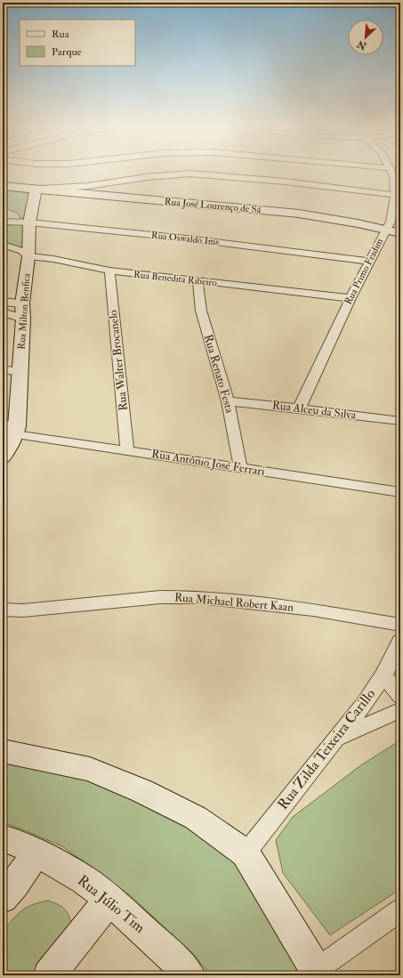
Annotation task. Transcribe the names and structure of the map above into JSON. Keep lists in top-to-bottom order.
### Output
{
  "streets": {
    "street": [
      "Rua José Lourenço de Sá",
      "Rua Oswaldo Ims",
      "Rua Primo Fradim",
      "Rua Benedita Ribeiro",
      "Rua Milton Benfica",
      "Rua Walter Brocanelo",
      "Rua Renato Festa",
      "Rua Alceu da Silva",
      "Rua Antônio José Ferrari",
      "Rua Michael Robert Kaan",
      "Rua Zilda Teixeira Carillo",
      "Rua Júlio Tim"
    ]
  },
  "crossings": [
    ["Rua José Lourenço de Sá", "Rua Primo Fradim"],
    ["Rua José Lourenço de Sá", "Rua Milton Benfica"],
    ["Rua Oswaldo Ims", "Rua Primo Fradim"],
    ["Rua Oswaldo Ims", "Rua Milton Benfica"],
    ["Rua Primo Fradim", "Rua Benedita Ribeiro"],
    ["Rua Primo Fradim", "Rua Alceu da Silva"],
    ["Rua Benedita Ribeiro", "Rua Milton Benfica"],
    ["Rua Benedita Ribeiro", "Rua Walter Brocanelo"],
    ["Rua Benedita Ribeiro", "Rua Renato Festa"],
    ["Rua Milton Benfica", "Rua Antônio José Ferrari"],
    ["Rua Walter Brocanelo", "Rua Antônio José Ferrari"],
    ["Rua Renato Festa", "Rua Alceu da Silva"],
    ["Rua Renato Festa", "Rua Antônio José Ferrari"]
  ],
  "legend": ["Rua", "Parque"],
  "north": "bottom left"
}
